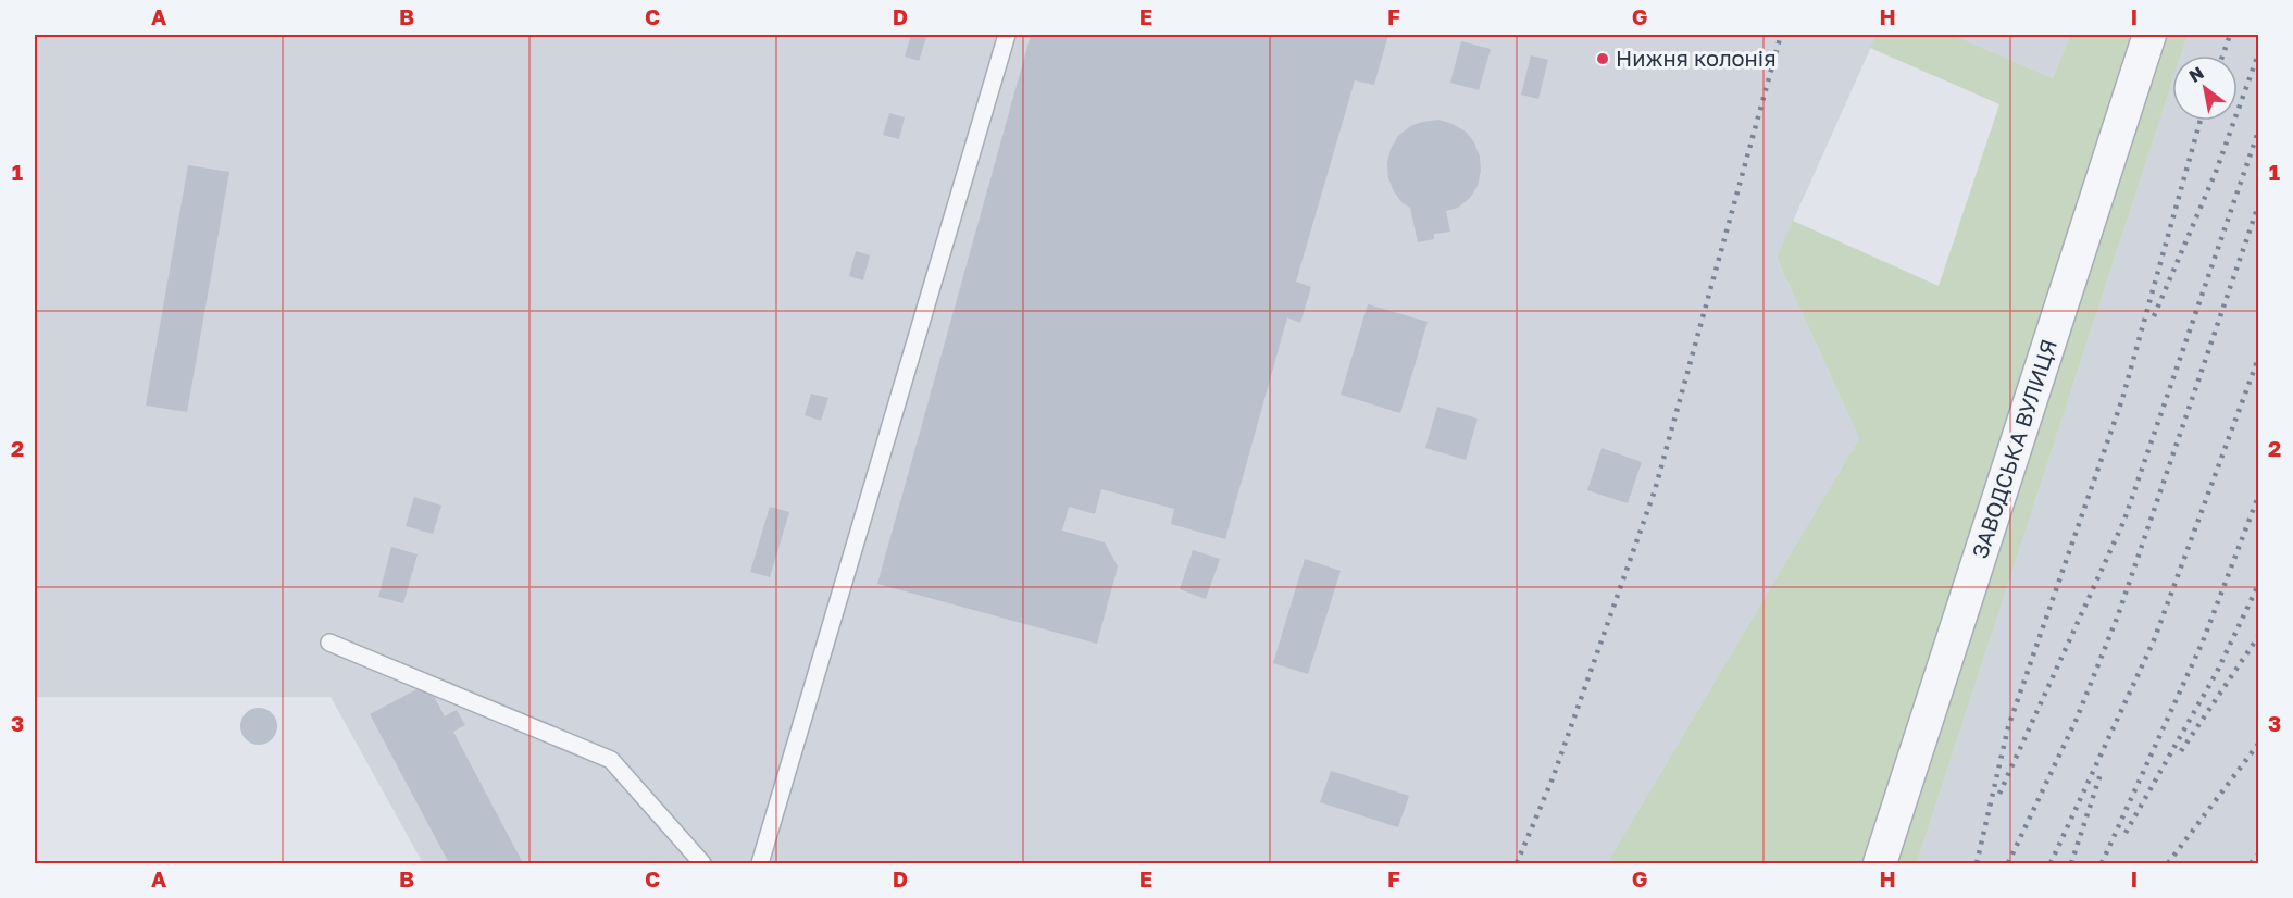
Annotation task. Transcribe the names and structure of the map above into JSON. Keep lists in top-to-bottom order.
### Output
{
  "streets": {
    "street": ["ЗАВОДСЬКА ВУЛИЦЯ"]
  },
  "places": ["Нижня колонія"],
  "north": "top left",
  "grid": {
    "columns": [
      "A",
      "B",
      "C",
      "D",
      "E",
      "F",
      "G",
      "H",
      "I"
    ],
    "rows": ["1", "2", "3"]
  }
}
